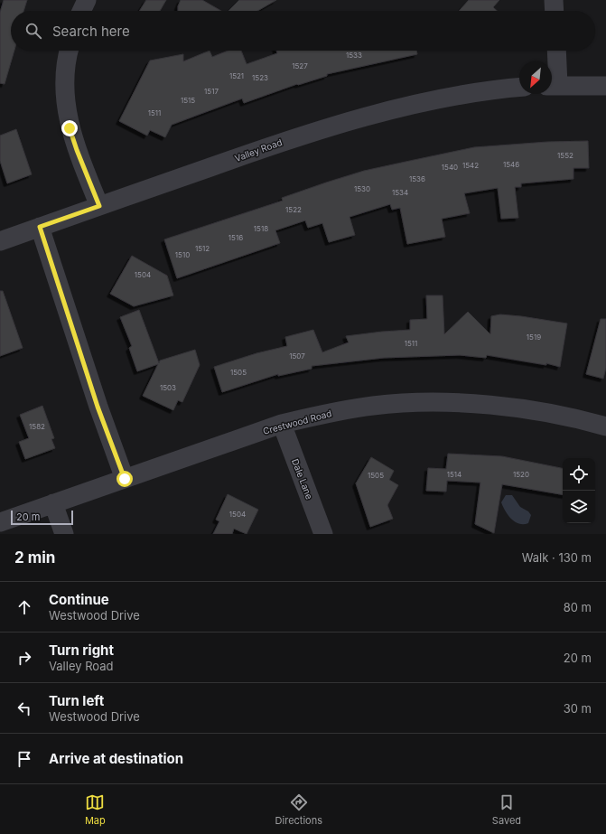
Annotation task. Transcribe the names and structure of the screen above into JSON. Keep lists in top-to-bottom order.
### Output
{
  "streets": {
    "street": ["Valley Road", "Crestwood Road", "Dale Lane"]
  },
  "crossings": [
    ["Crestwood Road", "Dale Lane"]
  ],
  "house_numbers": [
    "1533",
    "1527",
    "1521",
    "1523",
    "1517",
    "1515",
    "1511",
    "1552",
    "1546",
    "1542",
    "1540",
    "1536",
    "1530",
    "1534",
    "1522",
    "1518",
    "1516",
    "1512",
    "1510",
    "1504",
    "1519",
    "1511",
    "1507",
    "1505",
    "1503",
    "1582",
    "1514",
    "1520",
    "1505",
    "1504"
  ],
  "scale_bar": "20 m",
  "north": "bottom left",
  "page": {
    "search": "Search here",
    "scale": "20 m",
    "heading": ["2 min", "Walk · 130 m"],
    "list": [
      ["Continue", "Westwood Drive", "80 m"],
      ["Turn right", "Valley Road", "20 m"],
      ["Turn left", "Westwood Drive", "30 m"],
      "Arrive at destination"
    ],
    "nav": ["Map", "Directions", "Saved"]
  }
}
